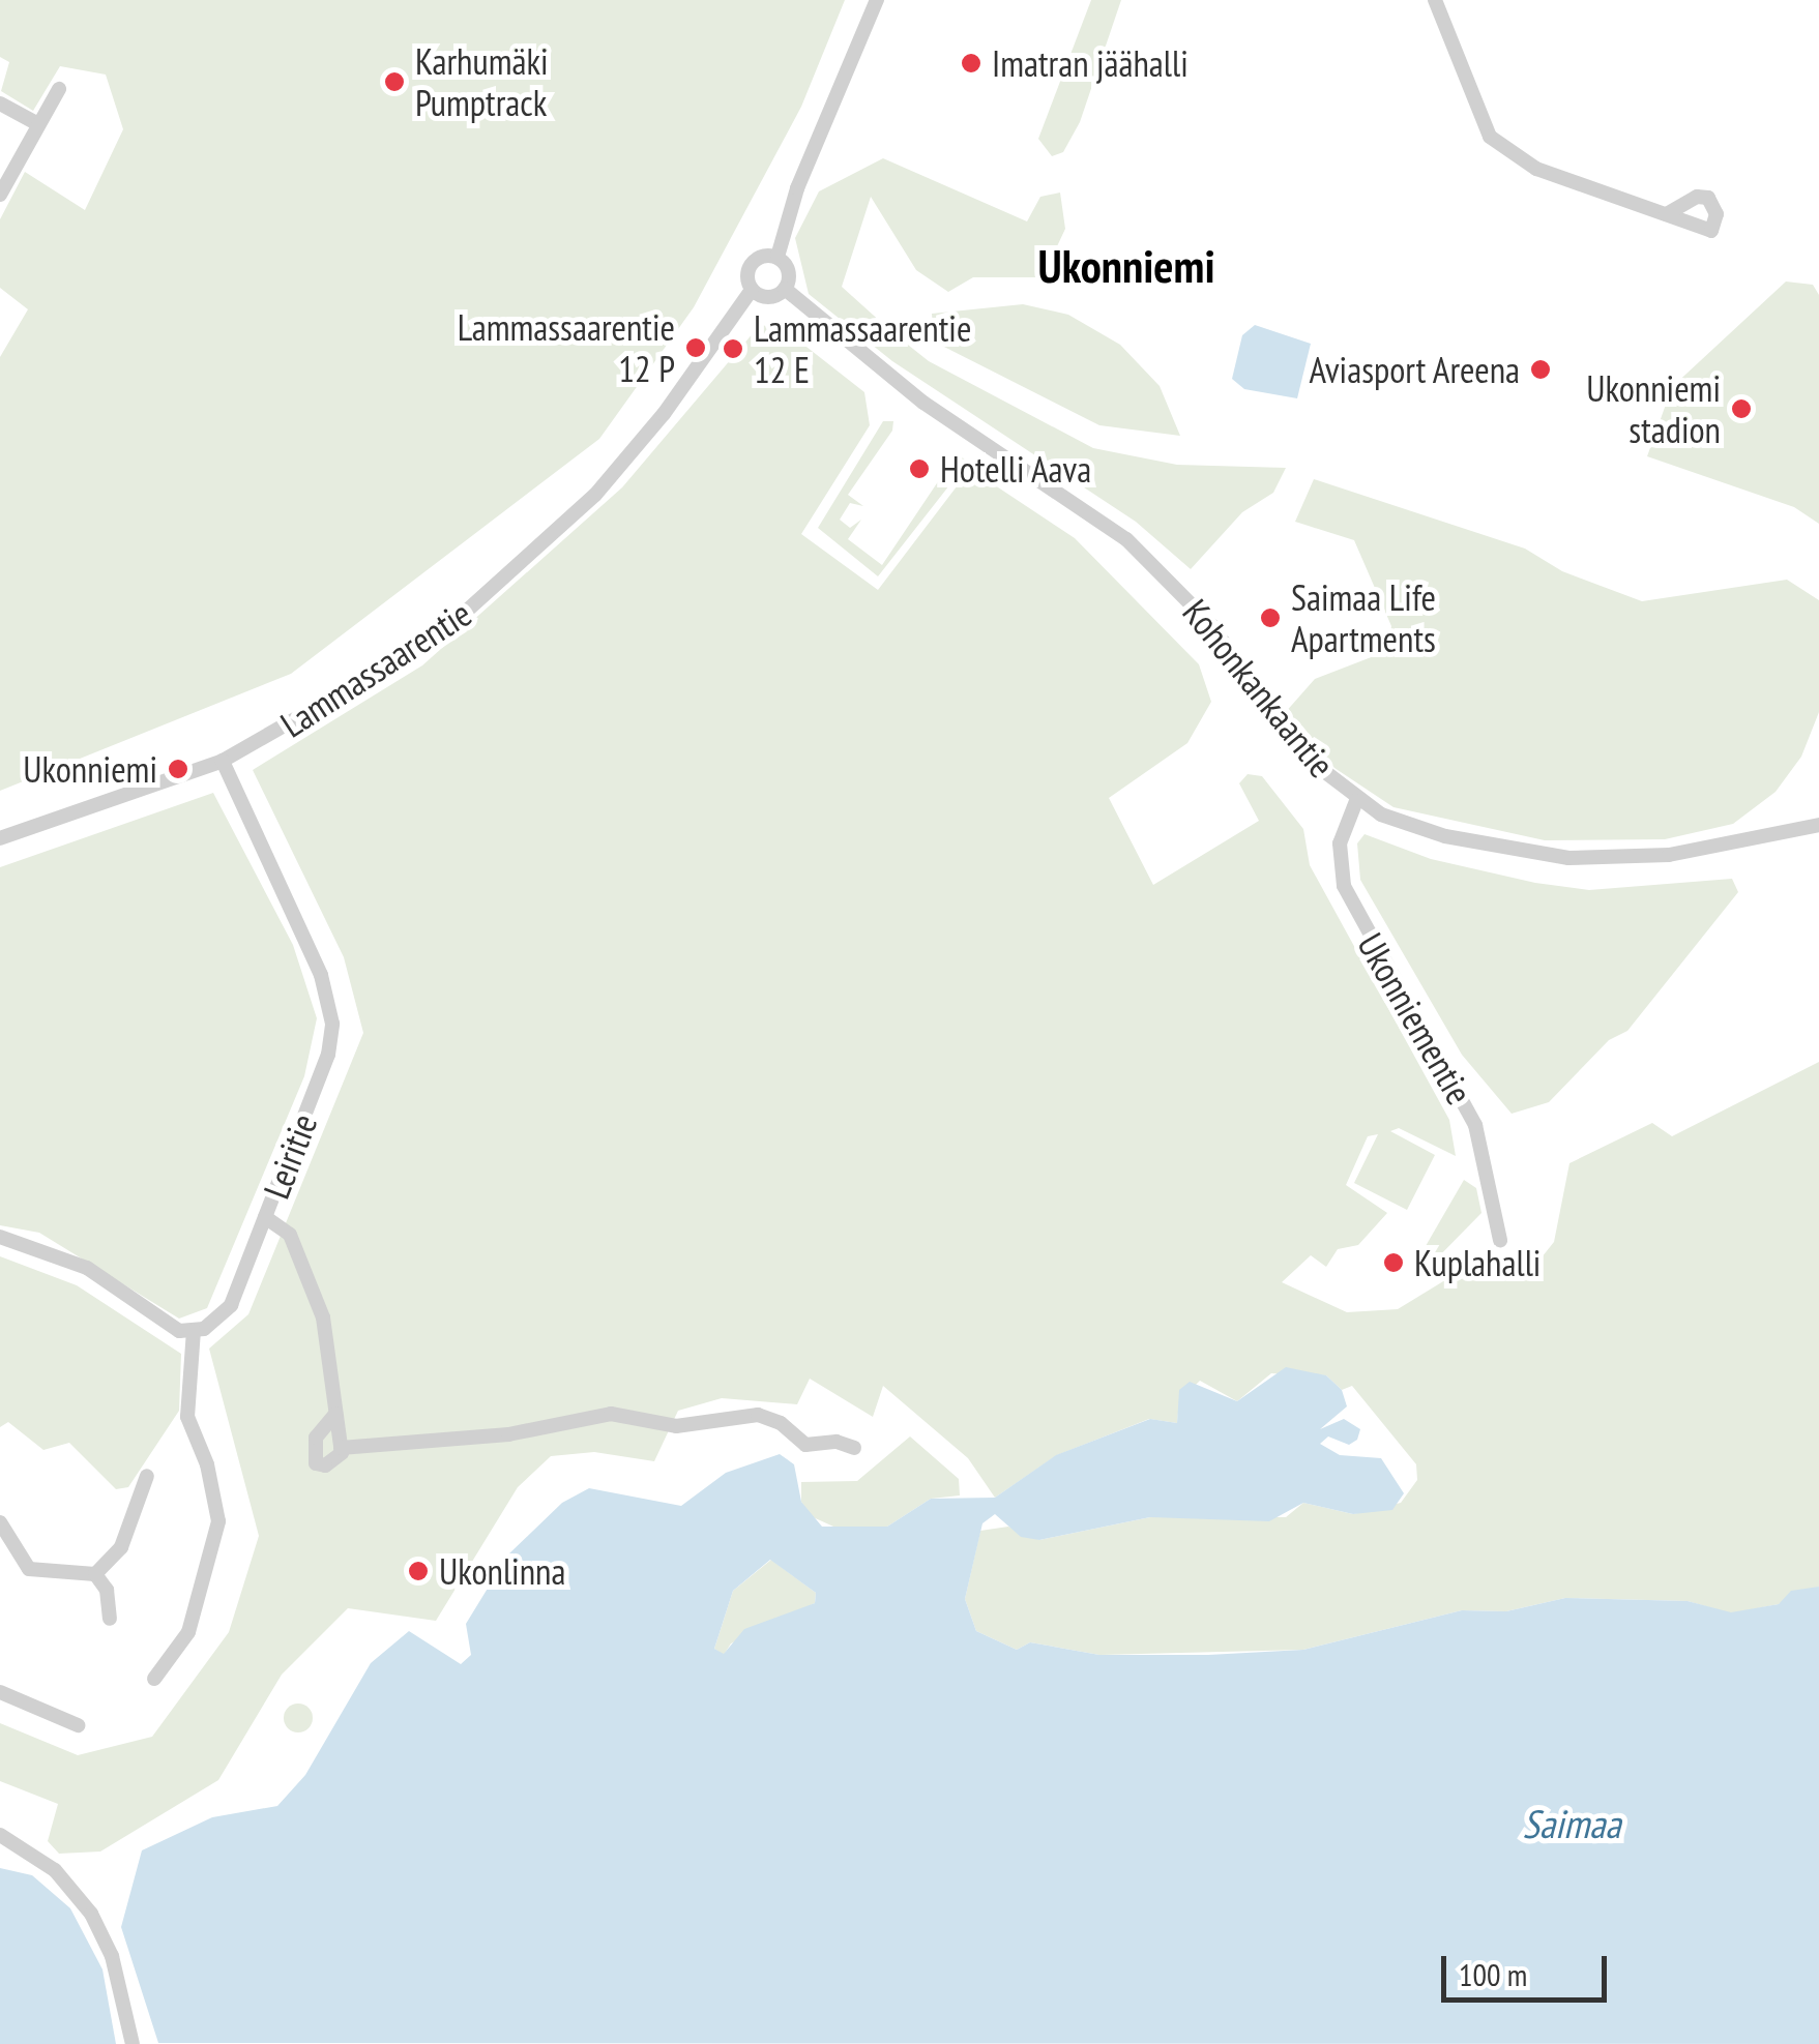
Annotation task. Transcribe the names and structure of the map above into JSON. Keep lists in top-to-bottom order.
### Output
{
  "streets": {
    "street": [
      "Lammassaarentie",
      "Kohonkankaantie",
      "Ukonniementie",
      "Leiritie"
    ]
  },
  "crossings": [
    ["Lammassaarentie", "Kohonkankaantie"],
    ["Lammassaarentie", "Leiritie"],
    ["Kohonkankaantie", "Ukonniementie"]
  ],
  "districts": ["Ukonniemi"],
  "water": ["Saimaa"],
  "places": [
    "Imatran jäähalli",
    "Karhumäki Pumptrack",
    "Lammassaarentie 12 P",
    "Lammassaarentie 12 E",
    "Aviasport Areena",
    "Ukonniemi stadion",
    "Hotelli Aava",
    "Saimaa Life Apartments",
    "Ukonniemi",
    "Kuplahalli",
    "Ukonlinna"
  ],
  "scale_bar": "100 m"
}
